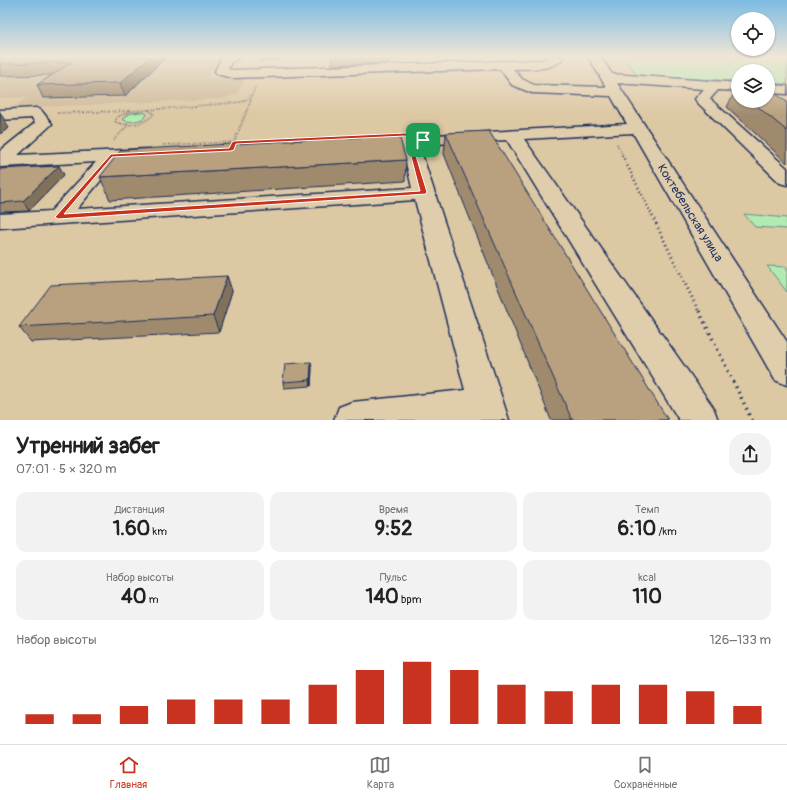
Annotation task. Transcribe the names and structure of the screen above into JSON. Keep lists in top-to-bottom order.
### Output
{
  "streets": {
    "street": ["Коктебельская улица"]
  },
  "page": {
    "heading": ["Утренний забег", "07:01 · 5 × 320 m"],
    "stats": [
      ["Дистанция", "1.60 km"],
      ["Время", "9:52"],
      ["Темп", "6:10 /km"],
      ["Набор высоты", "40 m"],
      ["Пульс", "140 bpm"],
      ["kcal", "110"]
    ],
    "chart": ["Набор высоты", "126–133 m"],
    "tabs": ["Главная", "Карта", "Сохранённые"]
  }
}
